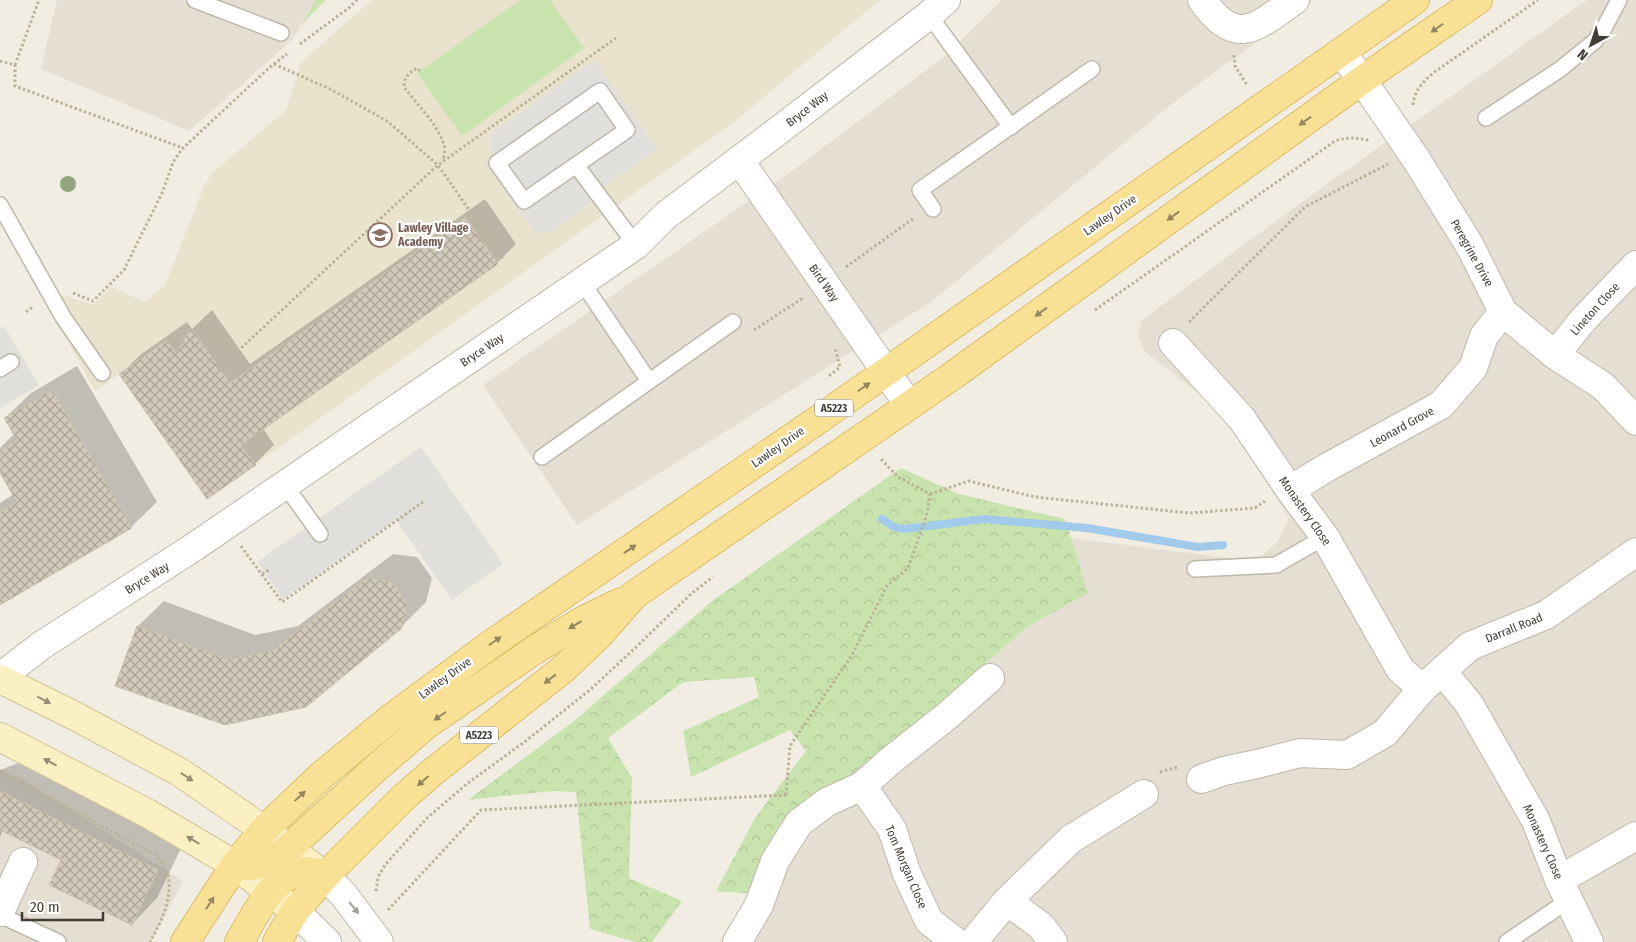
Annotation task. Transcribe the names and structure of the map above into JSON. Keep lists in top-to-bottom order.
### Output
{
  "streets": {
    "main road": ["Lawley Drive", "A5223"],
    "street": [
      "Bryce Way",
      "Peregrine Drive",
      "Bird Way",
      "Lineton Close",
      "Leonard Grove",
      "Monastery Close",
      "Darrall Road",
      "Tom Morgan Close"
    ]
  },
  "crossings": [
    ["Bryce Way", "Bird Way"],
    ["Lawley Drive", "Peregrine Drive"],
    ["Lawley Drive", "Bird Way"],
    ["Peregrine Drive", "Lineton Close"],
    ["Peregrine Drive", "A5223"],
    ["Peregrine Drive", "Leonard Grove"],
    ["Bird Way", "A5223"],
    ["Leonard Grove", "Monastery Close"],
    ["Monastery Close", "Darrall Road"]
  ],
  "places": {
    "school or university": ["Lawley Village Academy"]
  },
  "scale_bar": "20 m",
  "north": "bottom left"
}
